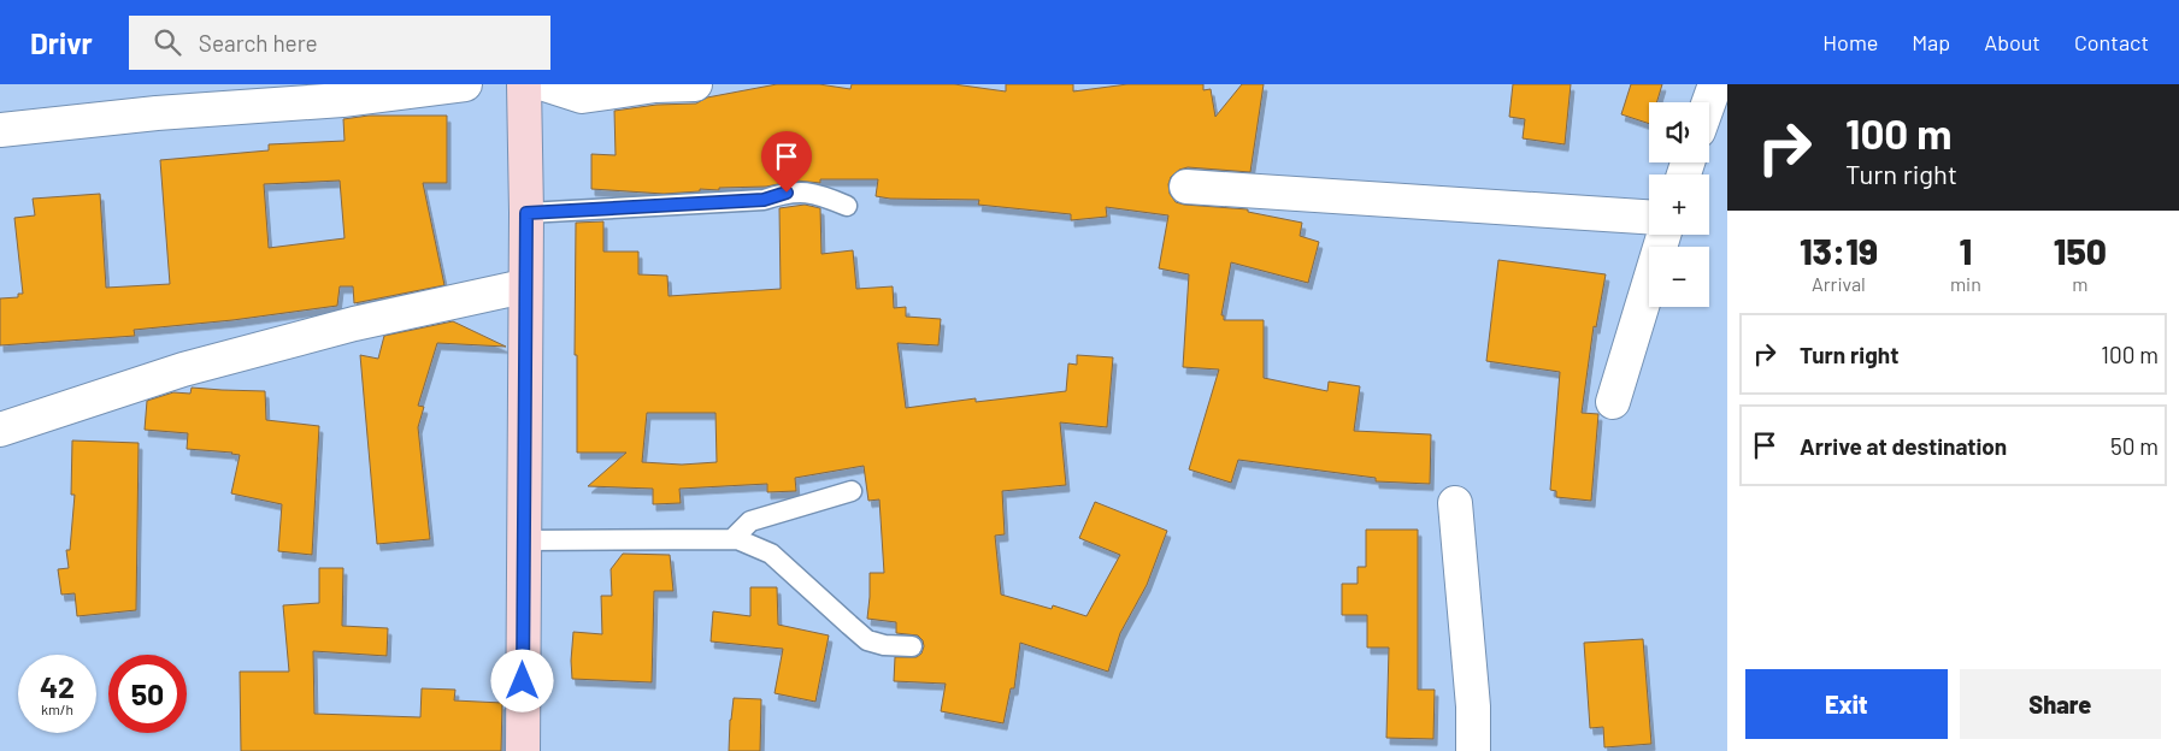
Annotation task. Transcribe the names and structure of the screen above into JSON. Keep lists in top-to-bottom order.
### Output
{
  "page": {
    "header": "Drivr",
    "search": "Search here",
    "nav": [
      "Home",
      "Map",
      "About",
      "Contact"
    ],
    "turn": ["100 m", "Turn right"],
    "map_buttons": ["+", "−"],
    "eta": [
      "13:19",
      "Arrival",
      "1",
      "min",
      "150",
      "m"
    ],
    "list": [
      {
        "name": "Turn right",
        "value": "100 m"
      },
      {
        "name": "Arrive at destination",
        "value": "50 m"
      }
    ],
    "speed": "42 km/h",
    "limit": "50",
    "buttons": ["Exit", "Share"]
  }
}
